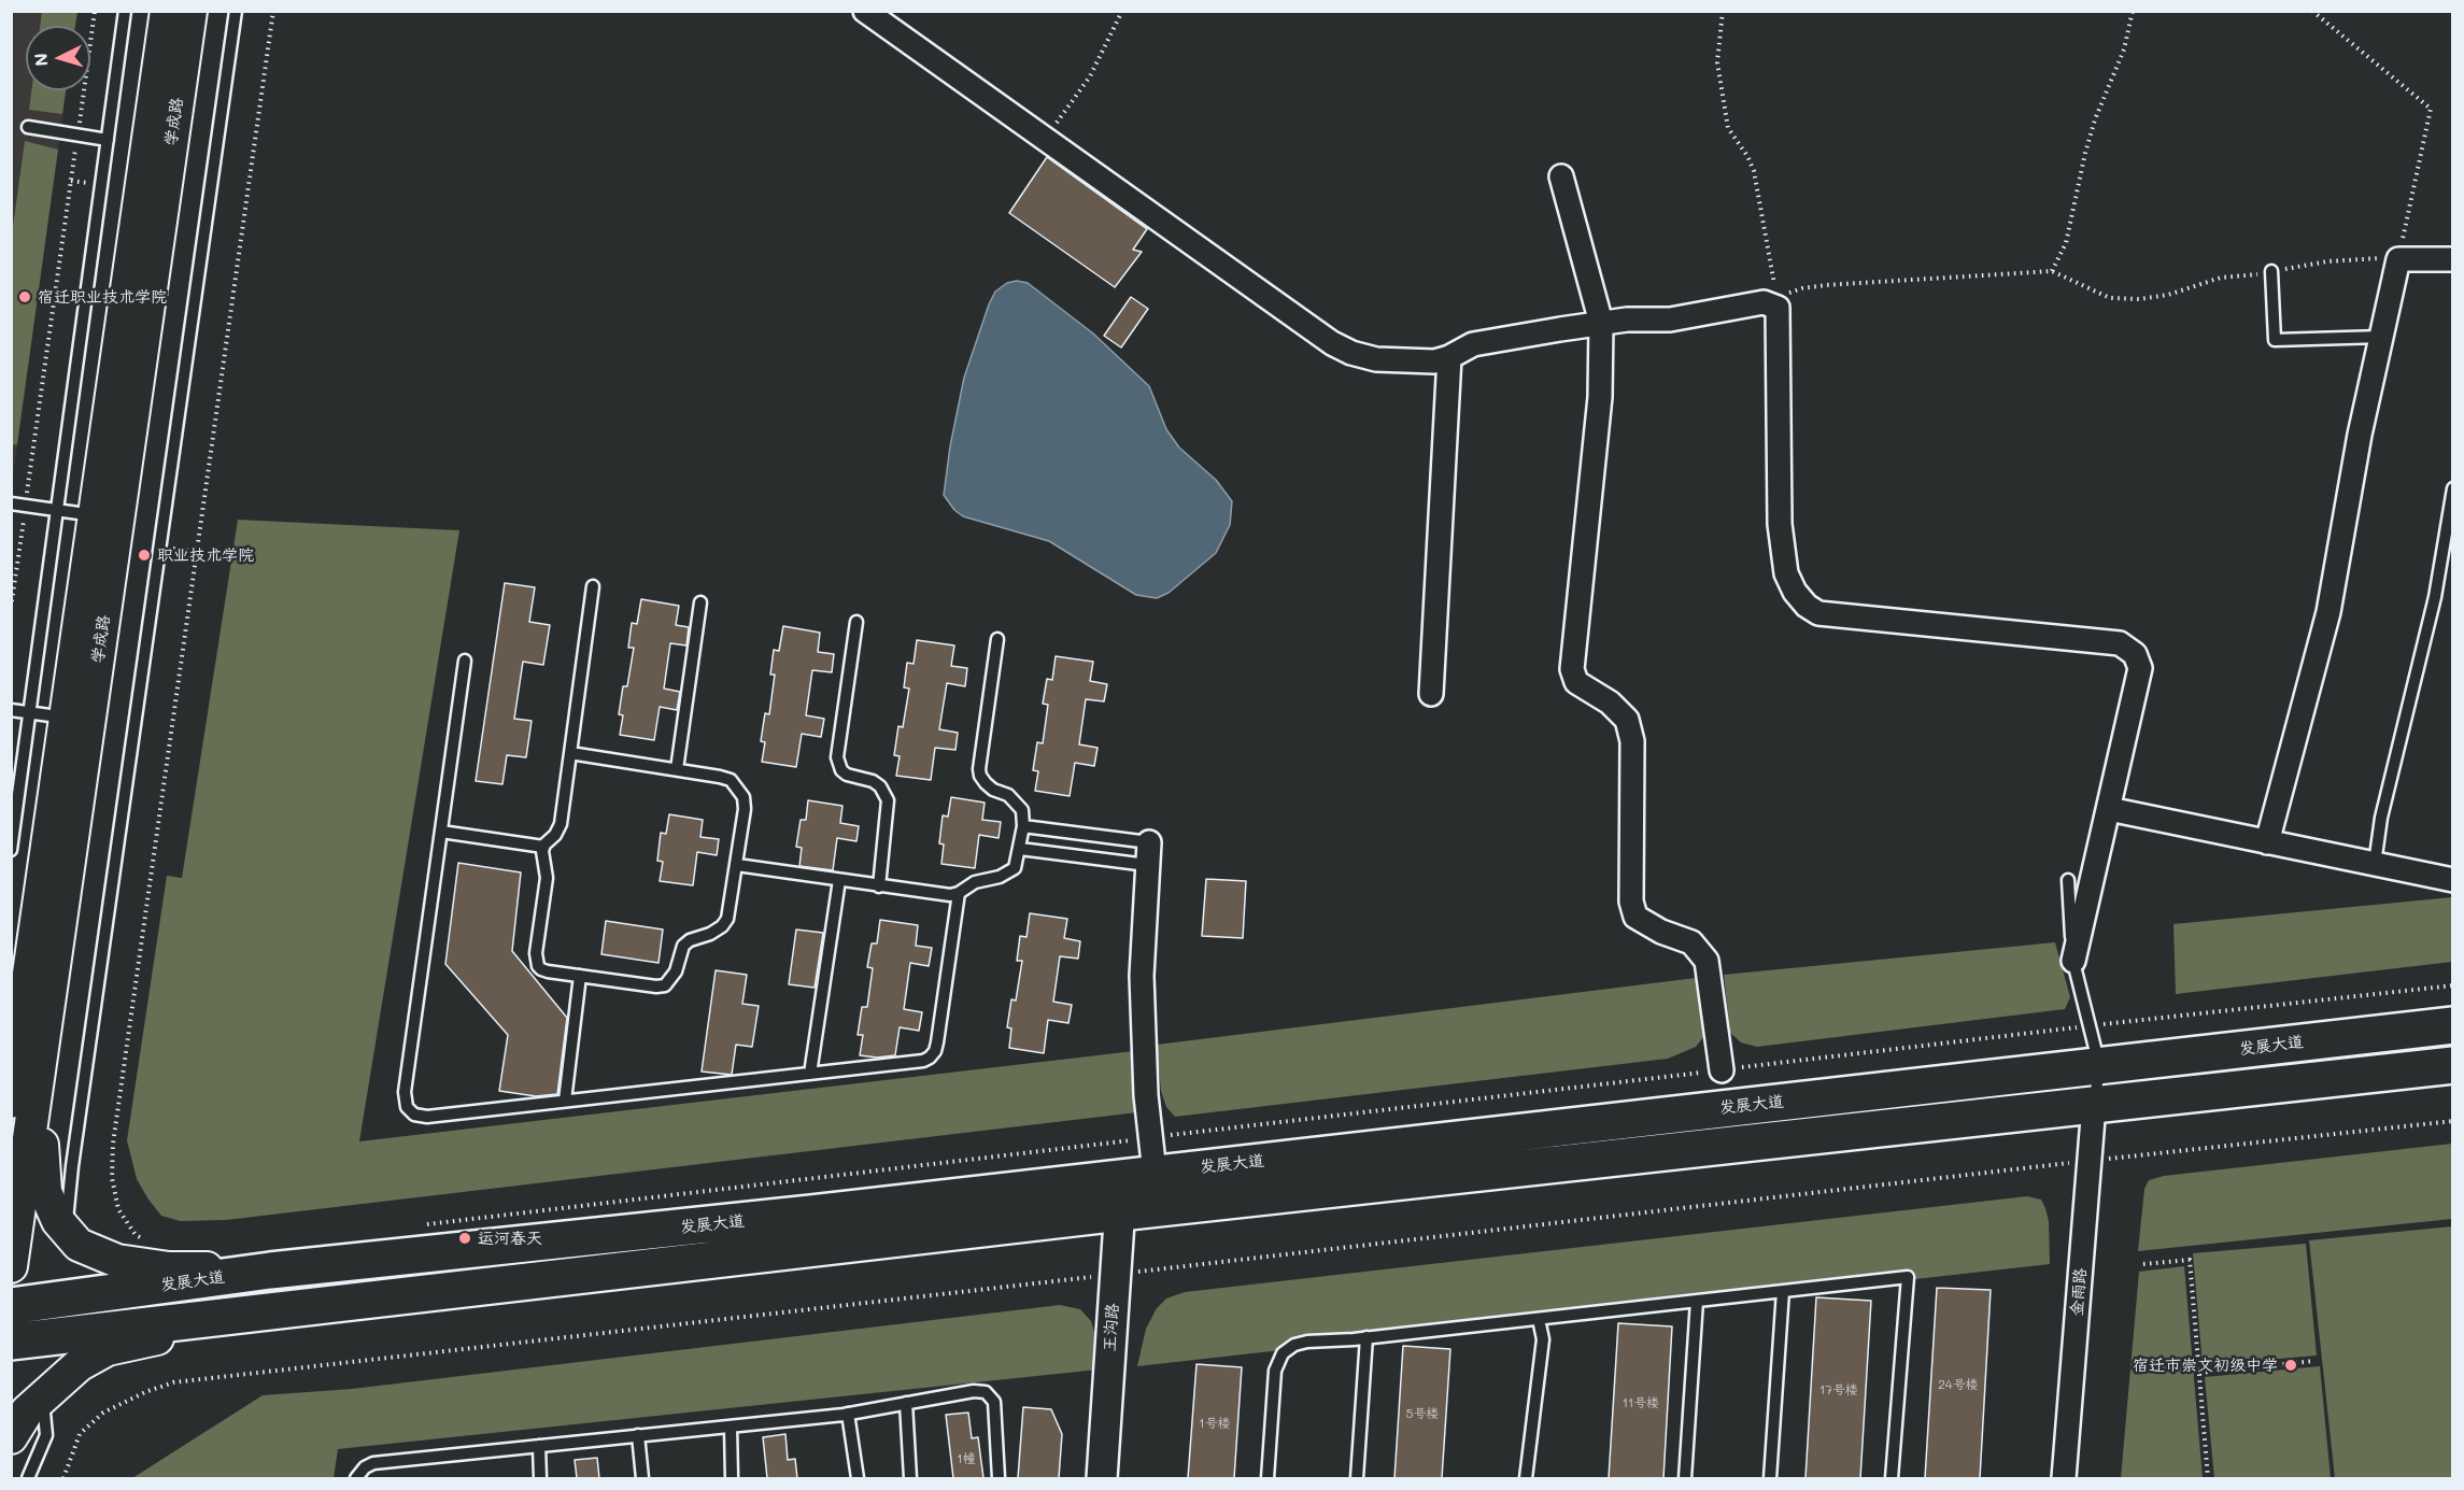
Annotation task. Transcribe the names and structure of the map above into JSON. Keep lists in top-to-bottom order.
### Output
{
  "streets": {
    "main road": ["学成路", "发展大道"],
    "street": ["金雨路", "王沟路"]
  },
  "crossings": [
    ["发展大道", "王沟路"]
  ],
  "places": [
    "宿迁职业技术学院",
    "职业技术学院",
    "运河春天",
    "宿迁市崇文初级中学"
  ],
  "house_numbers": [
    "24号楼",
    "17号楼",
    "11号楼",
    "5号楼",
    "1号楼",
    "1幢"
  ],
  "north": "left"
}
